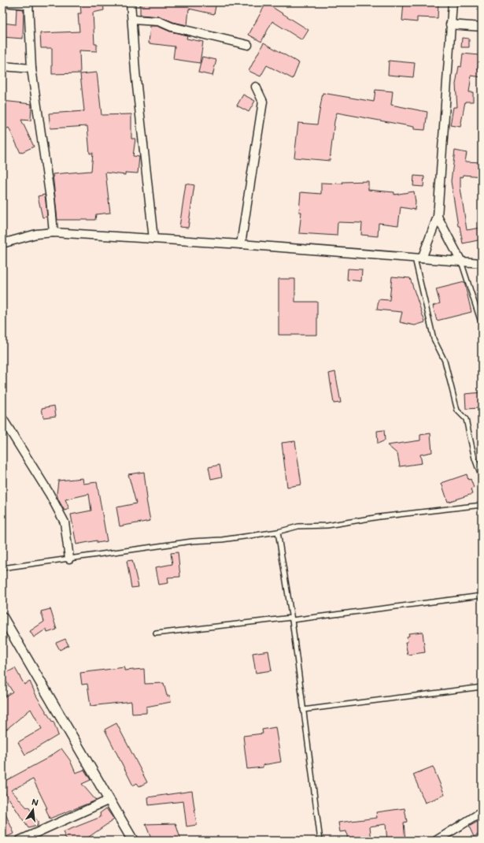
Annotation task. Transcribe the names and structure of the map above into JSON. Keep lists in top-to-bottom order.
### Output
{
  "north": "top"
}
